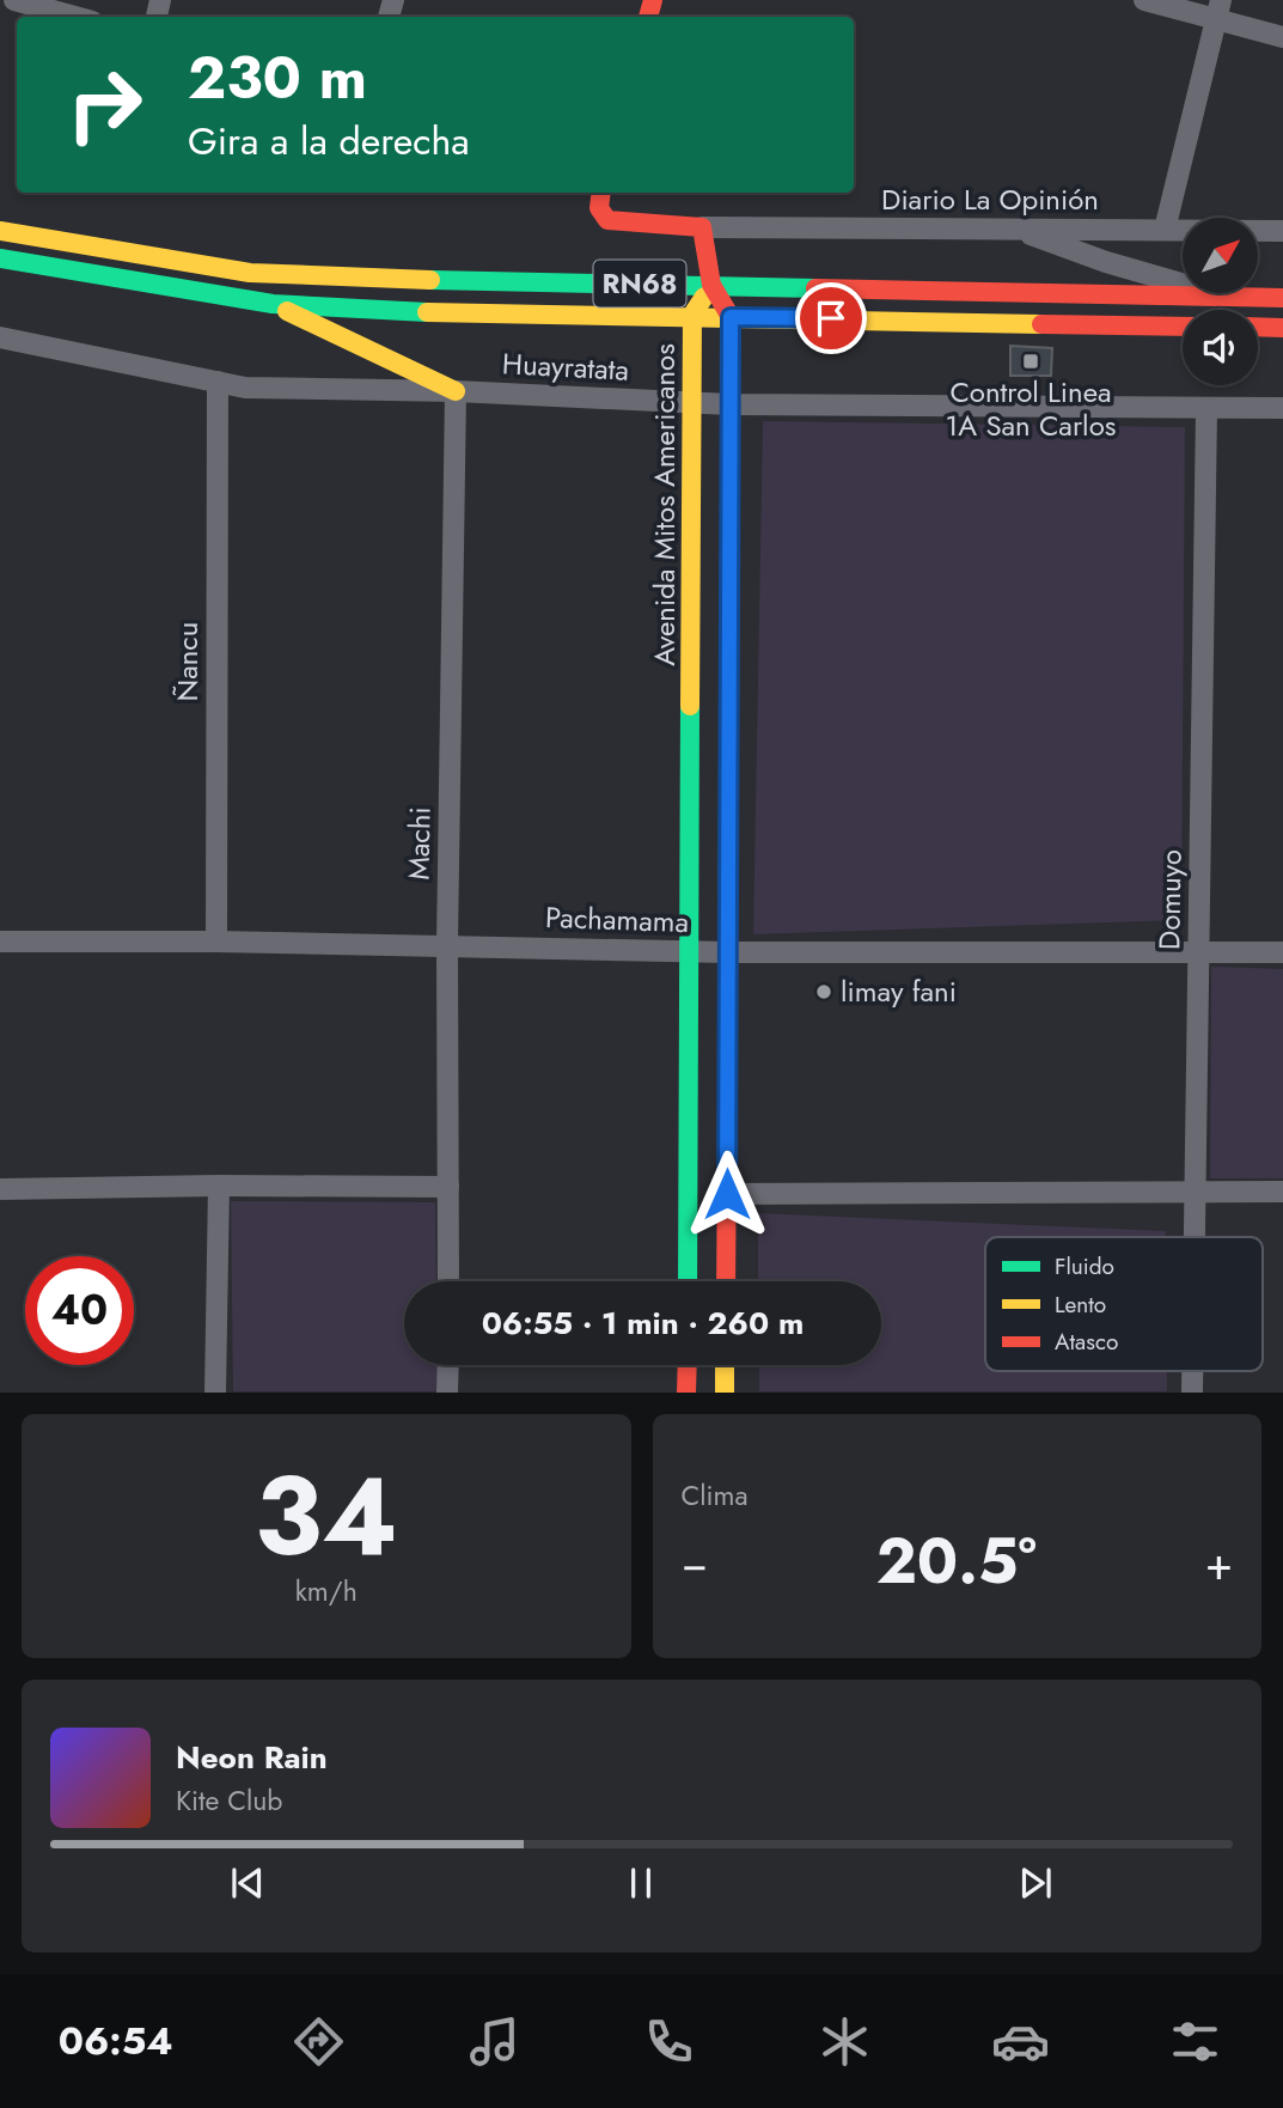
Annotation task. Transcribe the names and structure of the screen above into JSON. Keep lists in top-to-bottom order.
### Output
{
  "streets": {
    "main road": ["Diario La Opinión", "RN68", "Avenida Mitos Americanos"],
    "street": [
      "Huayratata",
      "Ñancu",
      "Machi",
      "Domuyo",
      "Pachamama"
    ]
  },
  "crossings": [
    ["RN68", "Avenida Mitos Americanos"],
    ["Huayratata", "Avenida Mitos Americanos"],
    ["Huayratata", "Ñancu"],
    ["Huayratata", "Machi"],
    ["Huayratata", "Domuyo"],
    ["Avenida Mitos Americanos", "Pachamama"],
    ["Ñancu", "Pachamama"],
    ["Machi", "Pachamama"],
    ["Domuyo", "Pachamama"]
  ],
  "places": {
    "transit": ["Control Linea 1A San Carlos"],
    "other": ["limay fani"]
  },
  "legend": ["Fluido", "Lento", "Atasco"],
  "north": "top right",
  "page": {
    "turn": ["230 m", "Gira a la derecha"],
    "limit": "40",
    "trip": "06:55 · 1 min · 260 m",
    "tile": [
      ["34", "km/h"],
      "Clima"
    ],
    "heat": ["−", "20.5°", "+"],
    "song": ["Neon Rain", "Kite Club"],
    "tabs": "06:54"
  }
}
